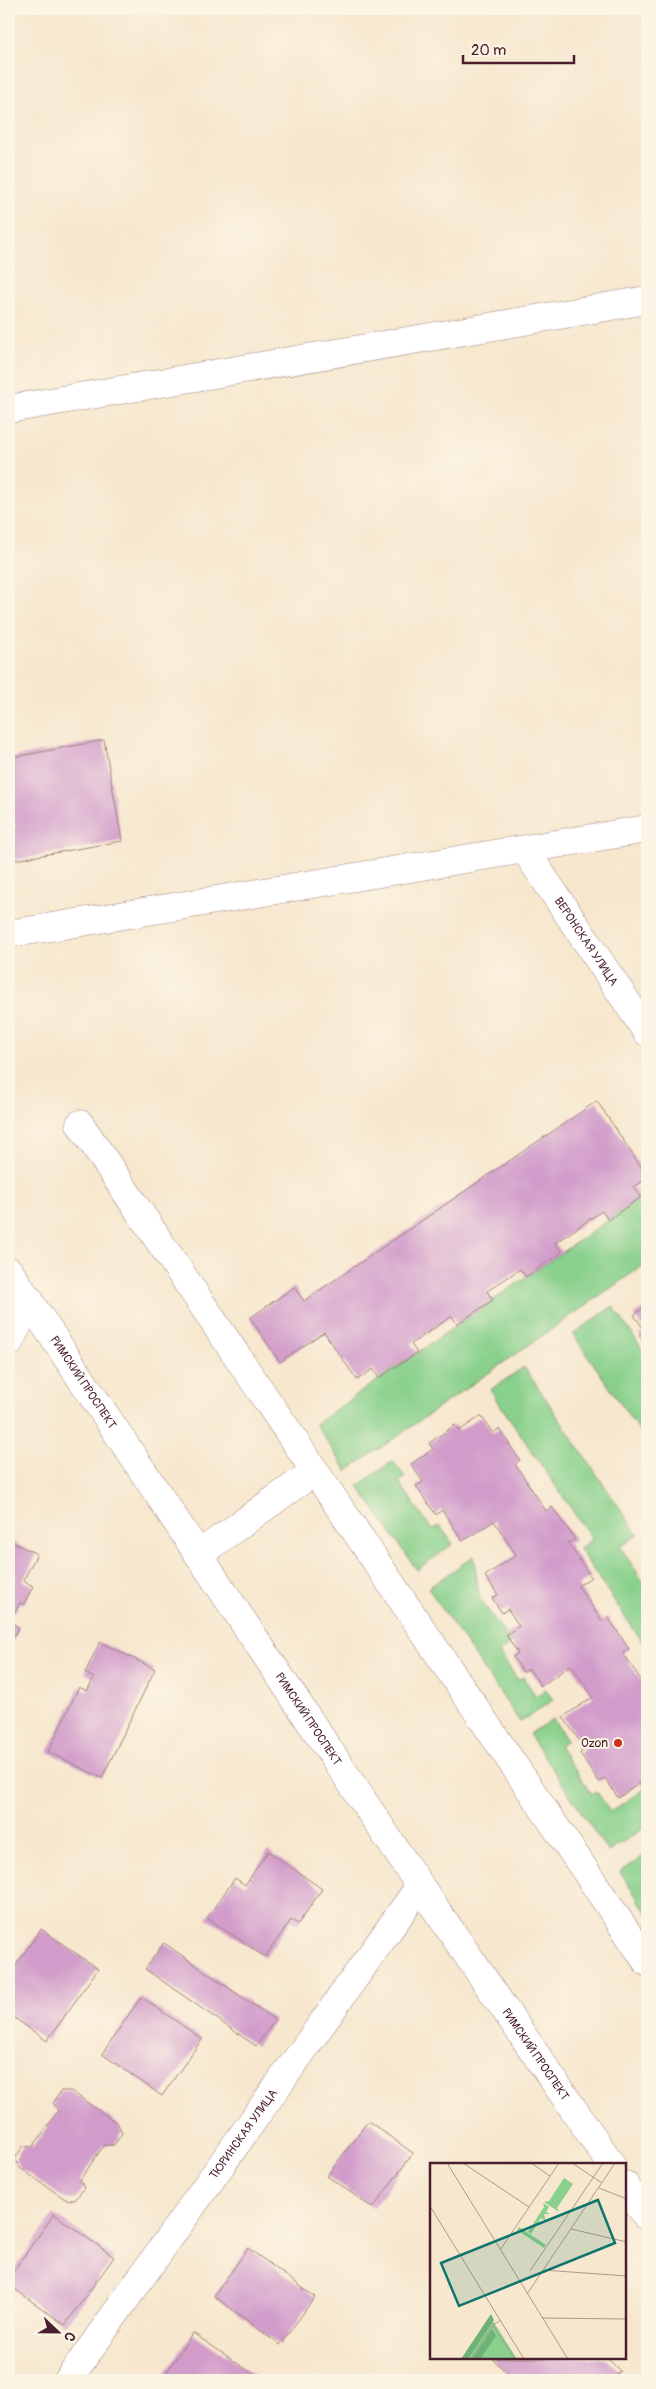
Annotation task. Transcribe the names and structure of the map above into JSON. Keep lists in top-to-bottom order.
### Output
{
  "streets": {
    "street": ["ВЕРОНСКАЯ УЛИЦА", "РИМСКИЙ ПРОСПЕКТ", "ТЮРИНСКАЯ УЛИЦА"]
  },
  "crossings": [
    ["РИМСКИЙ ПРОСПЕКТ", "ТЮРИНСКАЯ УЛИЦА"]
  ],
  "places": ["Ozon"],
  "scale_bar": "20 m",
  "north": "right"
}
